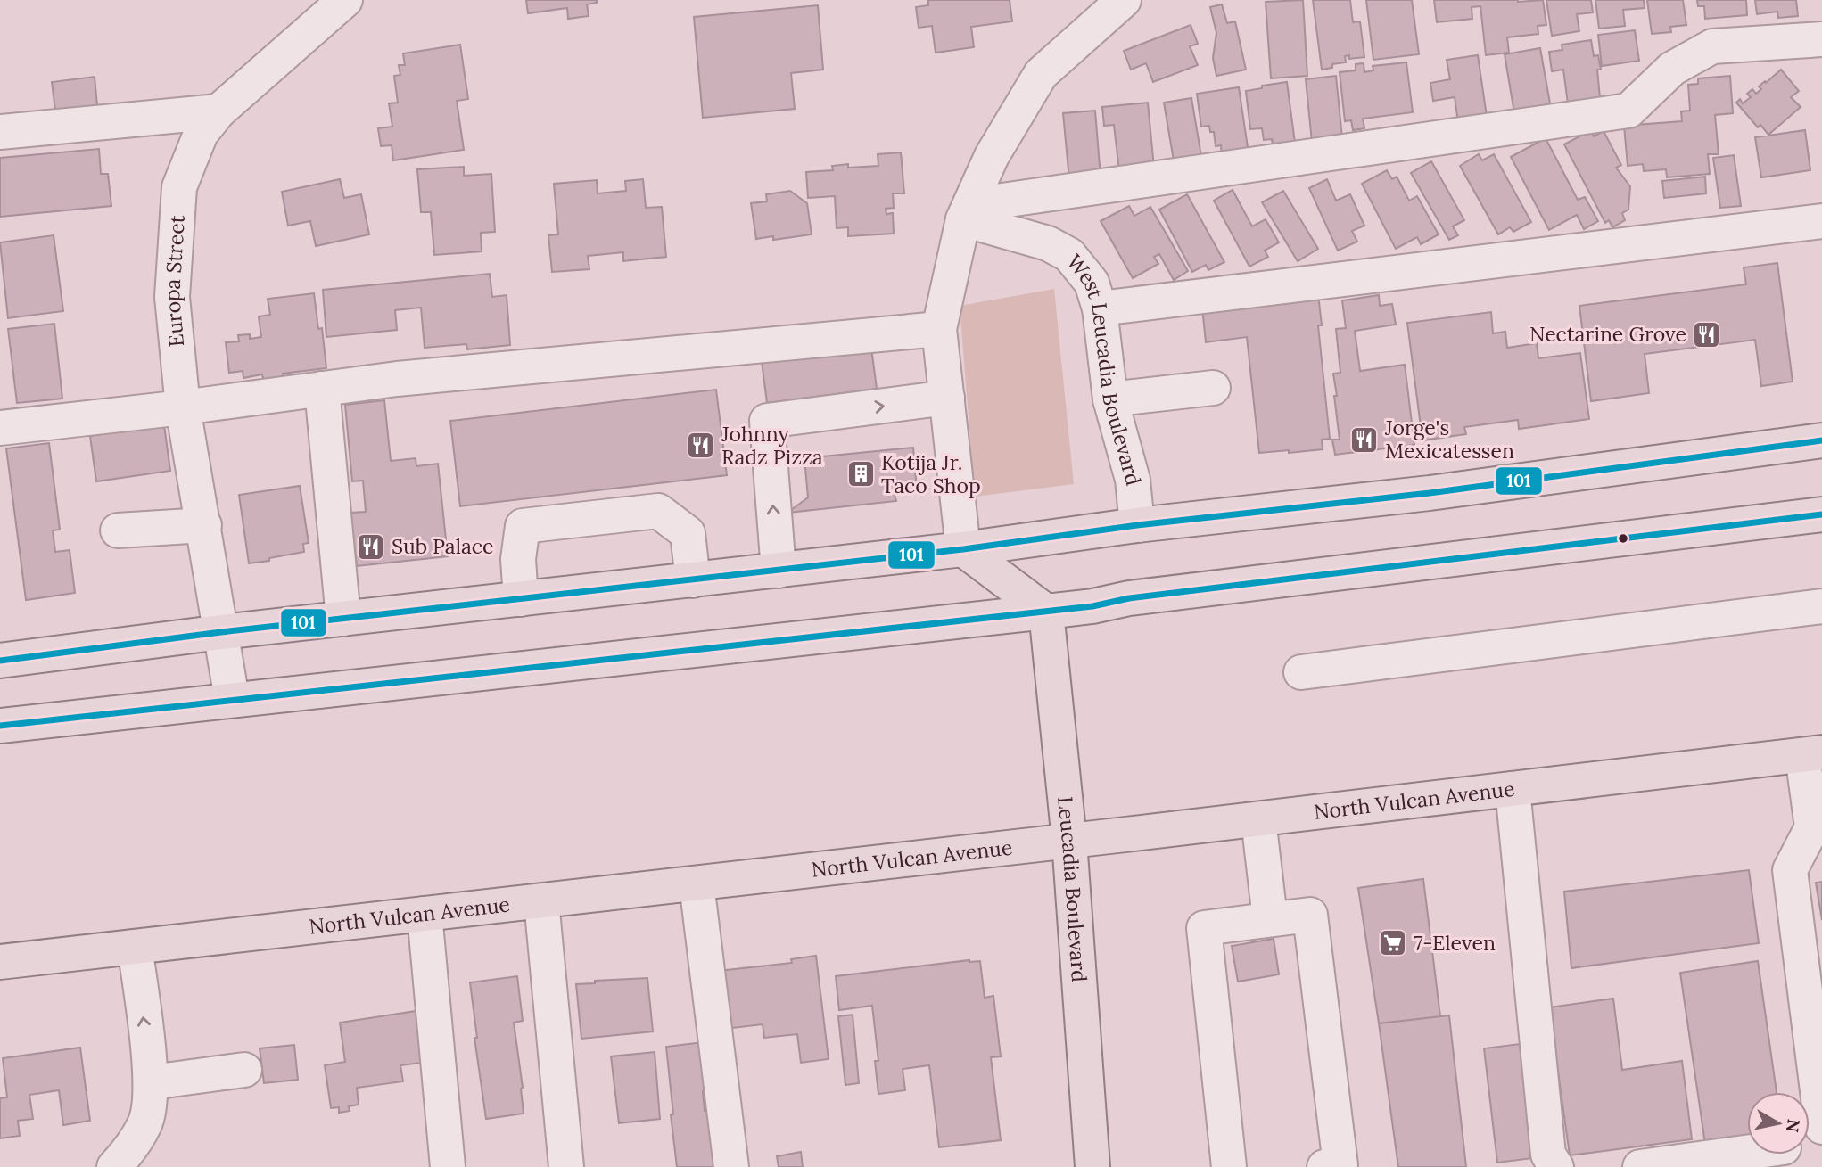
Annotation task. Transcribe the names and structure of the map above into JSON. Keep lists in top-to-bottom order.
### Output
{
  "streets": {
    "main road": ["North Vulcan Avenue", "Leucadia Boulevard"],
    "street": ["Europa Street", "West Leucadia Boulevard"]
  },
  "crossings": [
    ["North Vulcan Avenue", "Leucadia Boulevard"]
  ],
  "places": {
    "restaurant": [
      "Nectarine Grove",
      "Jorge's Mexicatessen",
      "Johnny Radz Pizza",
      "Sub Palace"
    ],
    "building": ["Kotija Jr. Taco Shop"],
    "supermarket": ["7-Eleven"]
  },
  "lines": ["transit line 101"],
  "north": "right"
}
